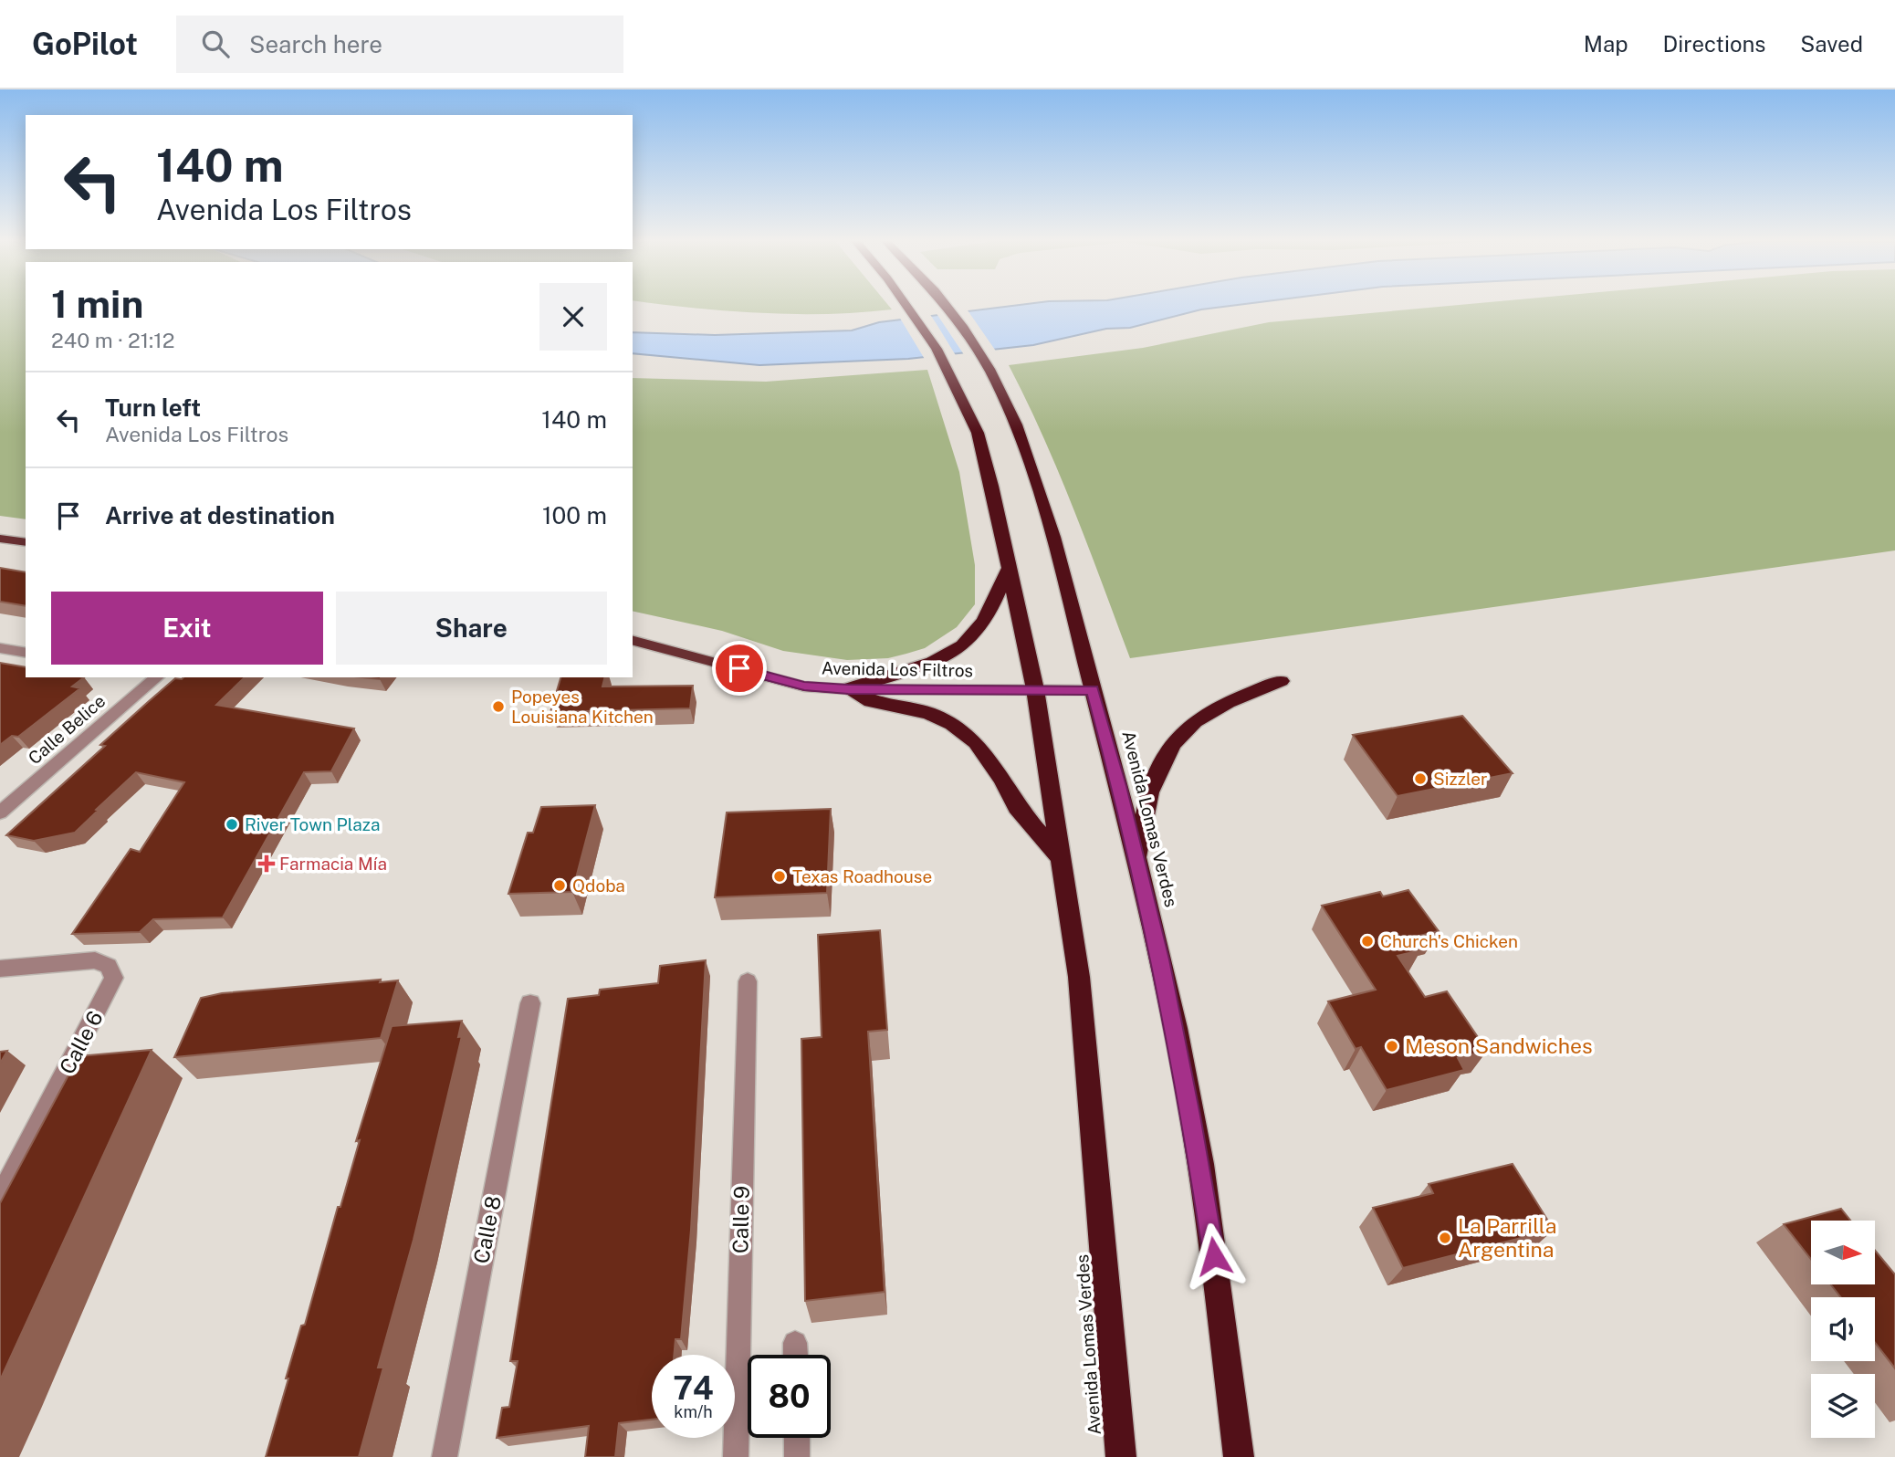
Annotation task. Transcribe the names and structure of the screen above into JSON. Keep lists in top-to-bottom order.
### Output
{
  "streets": {
    "highway": ["Avenida Lomas Verdes"],
    "main road": ["Avenida Los Filtros"],
    "street": [
      "Calle Belice",
      "Calle 6",
      "Calle 9",
      "Calle 8"
    ]
  },
  "crossings": [
    ["Avenida Los Filtros", "Avenida Lomas Verdes"]
  ],
  "places": {
    "other": [
      "Popeyes Louisiana Kitchen",
      "Sizzler",
      "River Town Plaza",
      "Texas Roadhouse",
      "Qdoba",
      "Church's Chicken",
      "Meson Sandwiches",
      "La Parrilla Argentina"
    ],
    "health": ["Farmacia Mía"]
  },
  "north": "right",
  "page": {
    "header": "GoPilot",
    "search": "Search here",
    "nav": ["Map", "Directions", "Saved"],
    "turn": ["140 m", "Avenida Los Filtros"],
    "heading": ["1 min", "240 m · 21:12"],
    "list": [
      {
        "name": "Turn left",
        "note": "Avenida Los Filtros",
        "value": "140 m"
      },
      {
        "name": "Arrive at destination",
        "value": "100 m"
      }
    ],
    "buttons": ["Exit", "Share"],
    "speed": "74 km/h",
    "limit": "80"
  }
}
